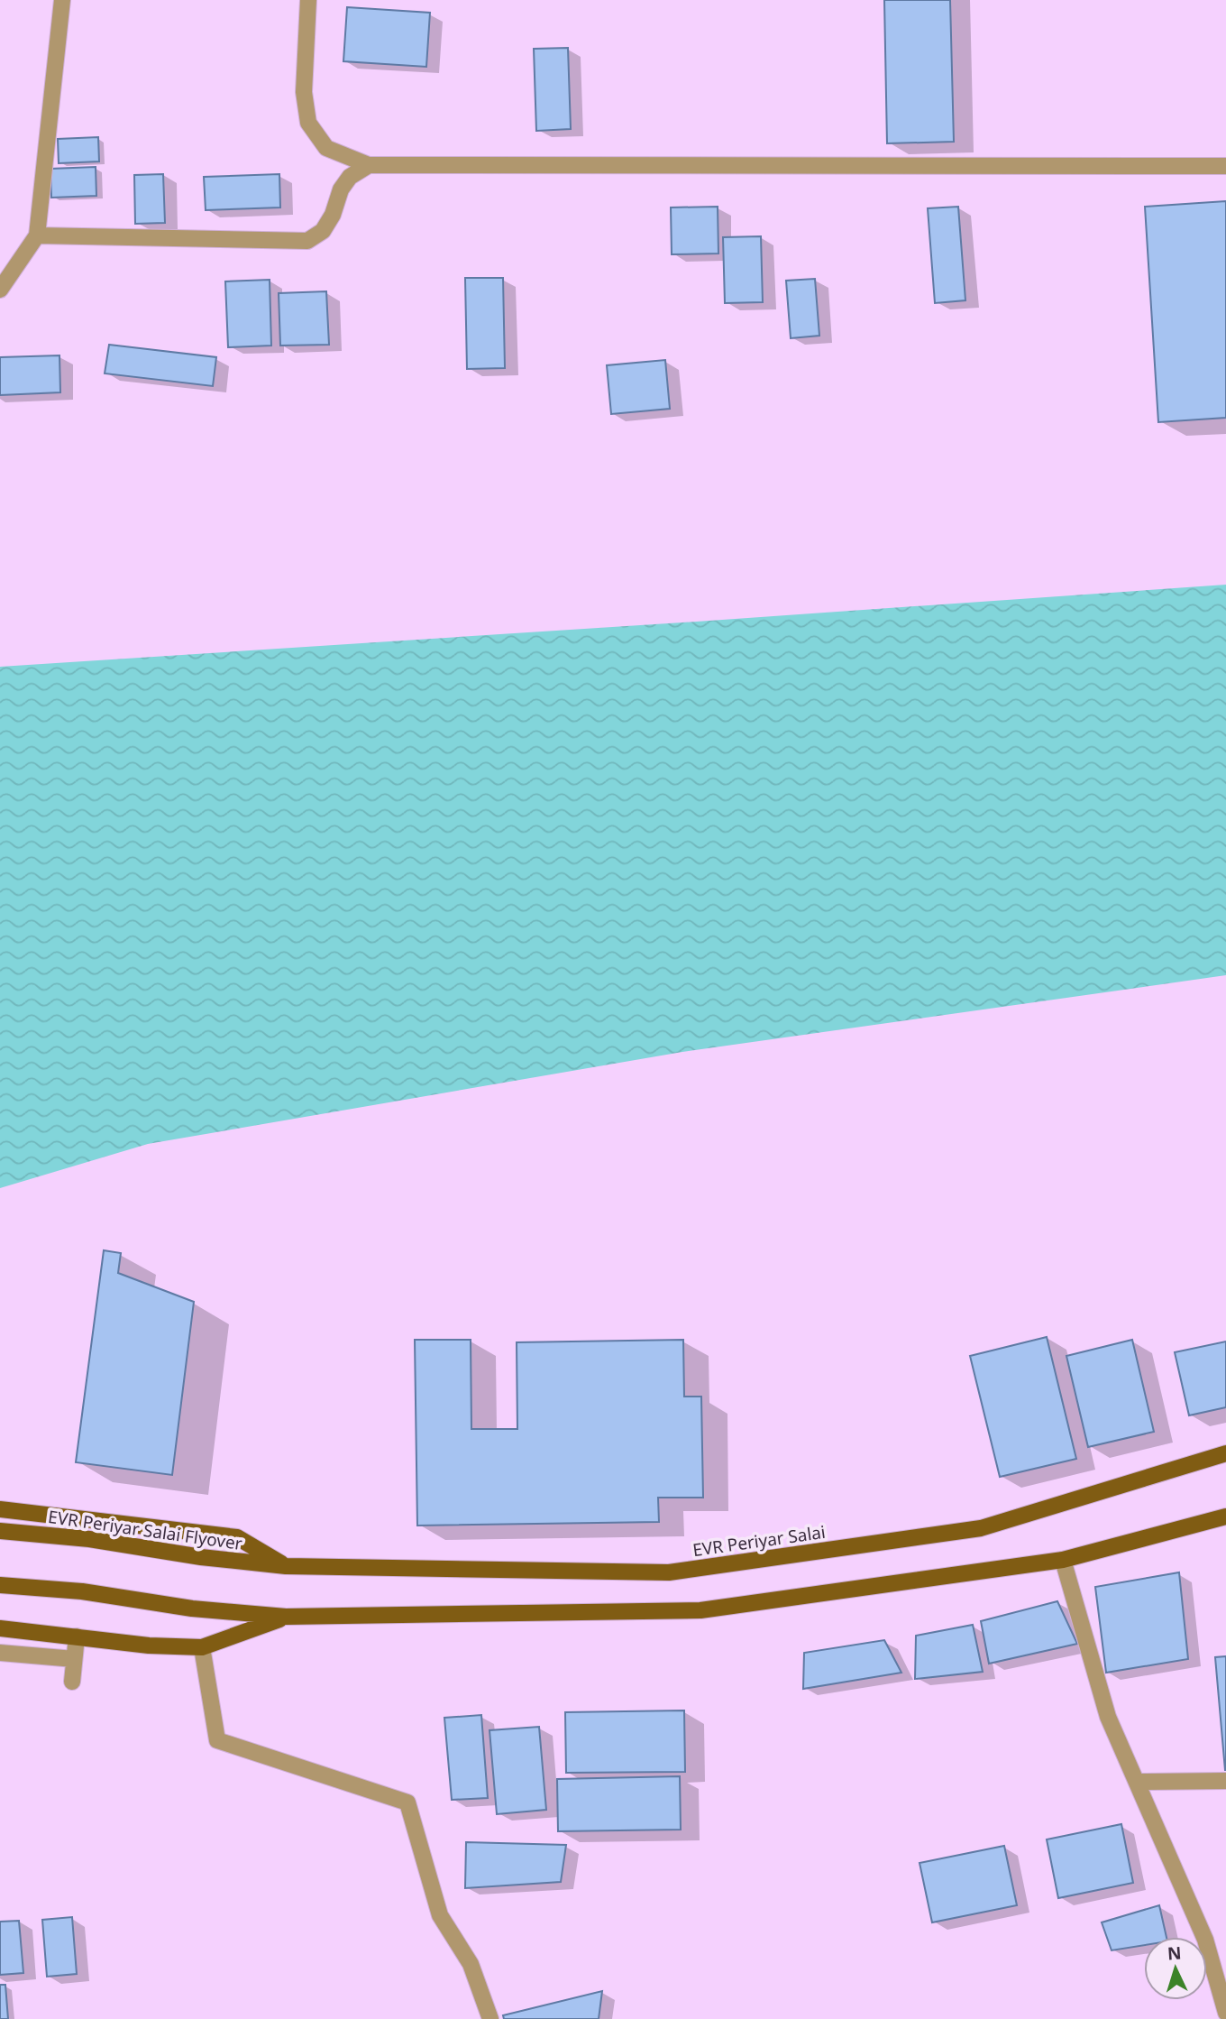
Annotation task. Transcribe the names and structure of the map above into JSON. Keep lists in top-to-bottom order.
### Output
{
  "streets": {
    "main road": ["EVR Periyar Salai Flyover", "EVR Periyar Salai"]
  },
  "crossings": [
    ["EVR Periyar Salai Flyover", "EVR Periyar Salai"]
  ],
  "north": "top"
}
